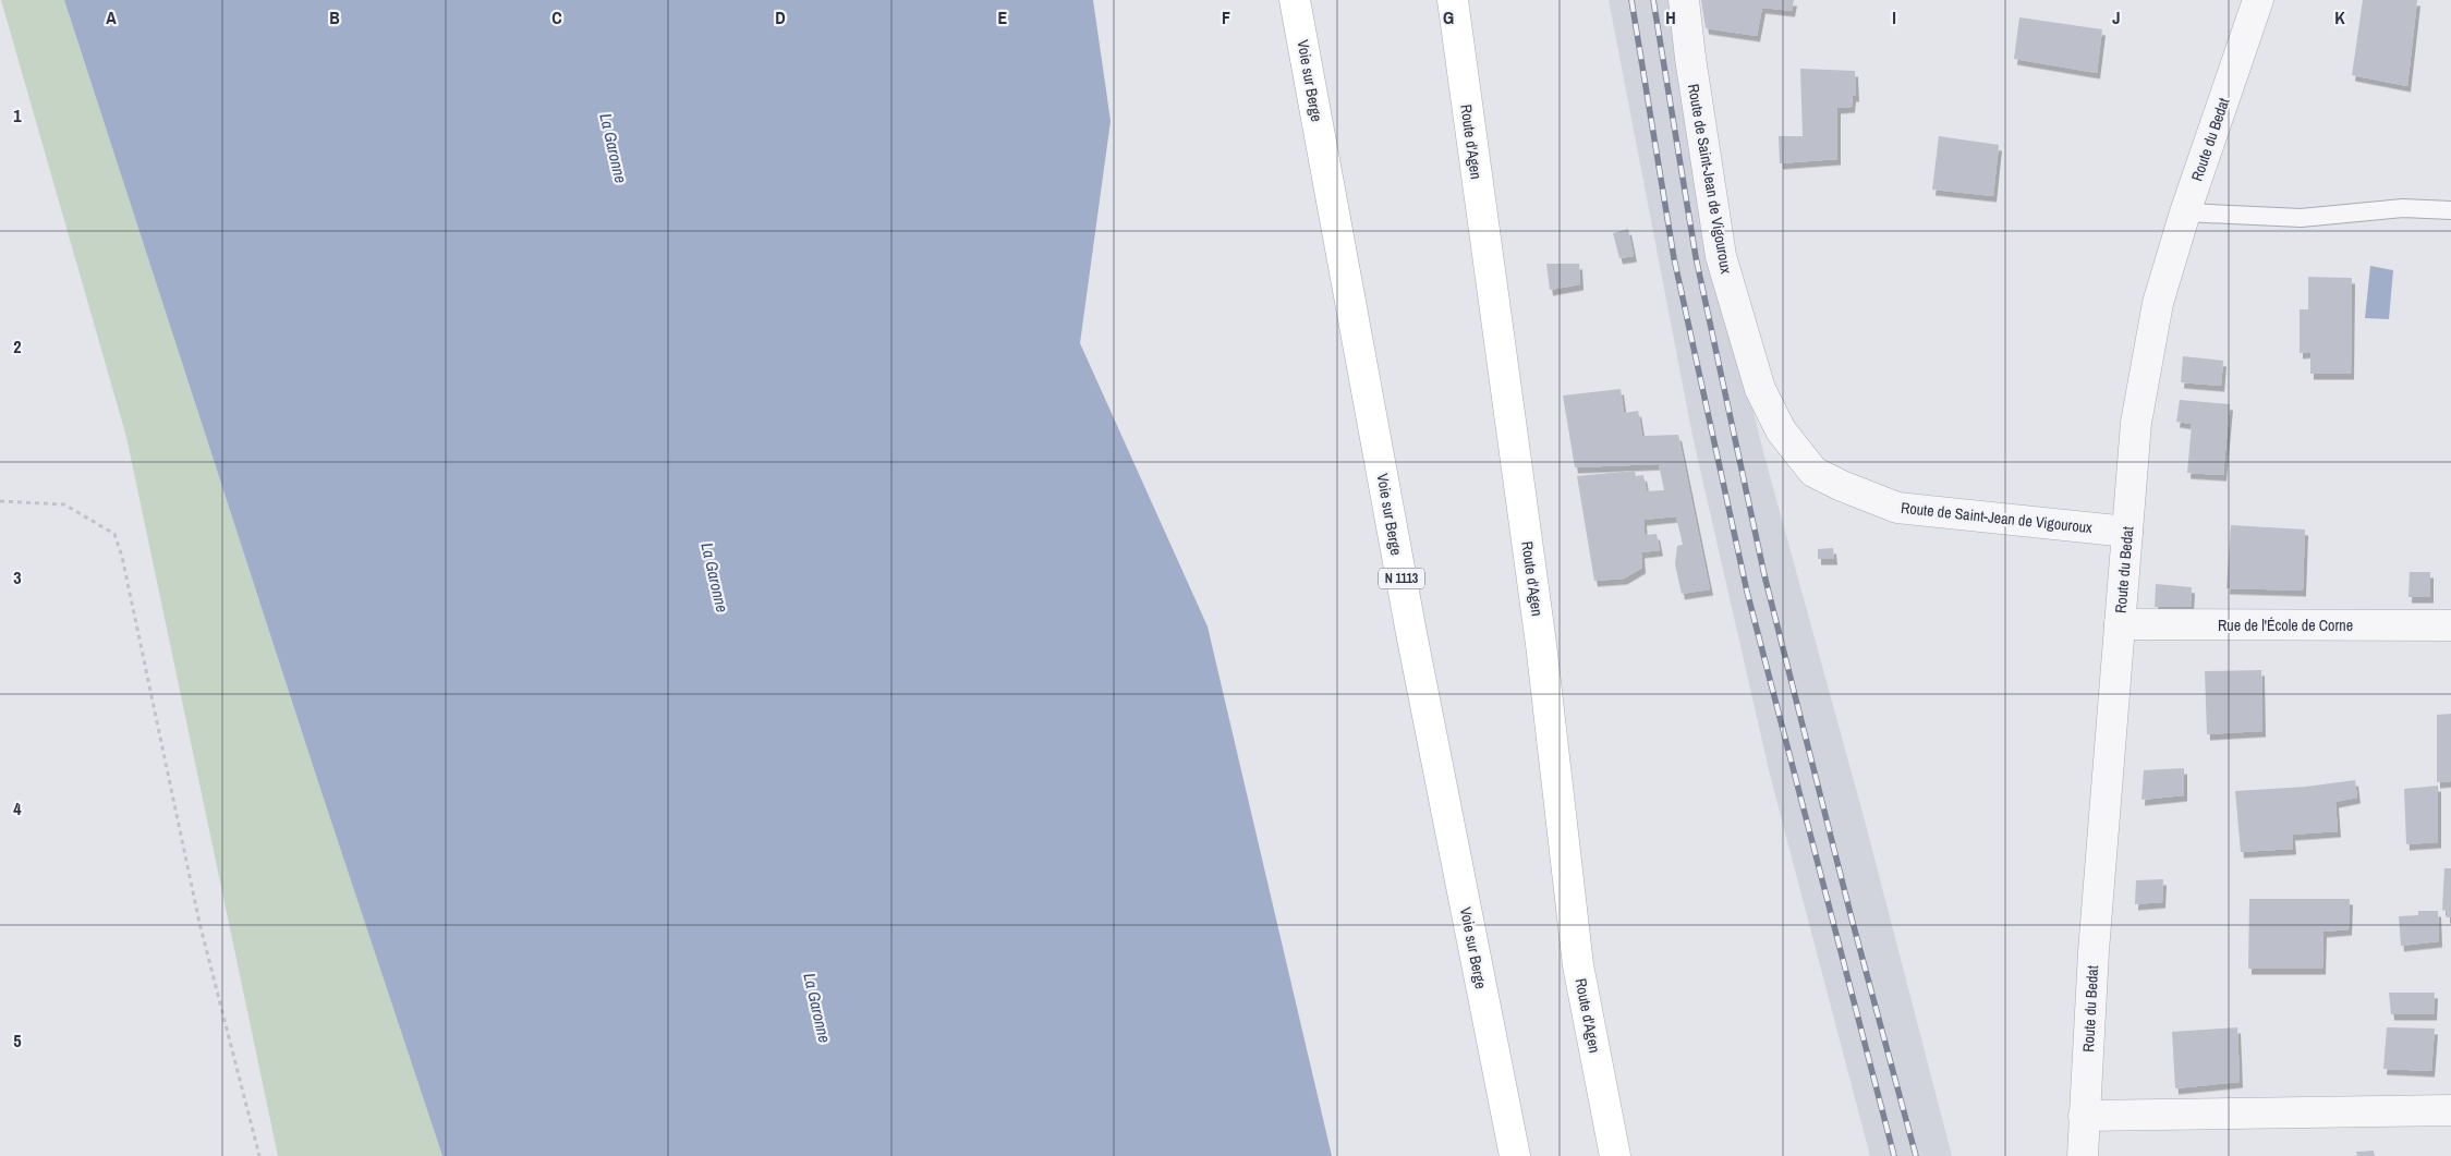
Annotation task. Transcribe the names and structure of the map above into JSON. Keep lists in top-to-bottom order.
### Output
{
  "streets": {
    "main road": ["Voie sur Berge", "Route d'Agen", "N 1113"],
    "street": ["Route du Bedat", "Route de Saint-Jean de Vigouroux", "Rue de l'École de Corne"]
  },
  "crossings": [
    ["Route du Bedat", "Route de Saint-Jean de Vigouroux"],
    ["Route du Bedat", "Rue de l'École de Corne"]
  ],
  "water": ["La Garonne"],
  "grid": {
    "columns": [
      "A",
      "B",
      "C",
      "D",
      "E",
      "F",
      "G",
      "H",
      "I",
      "J",
      "K"
    ],
    "rows": [
      "1",
      "2",
      "3",
      "4",
      "5"
    ]
  }
}
